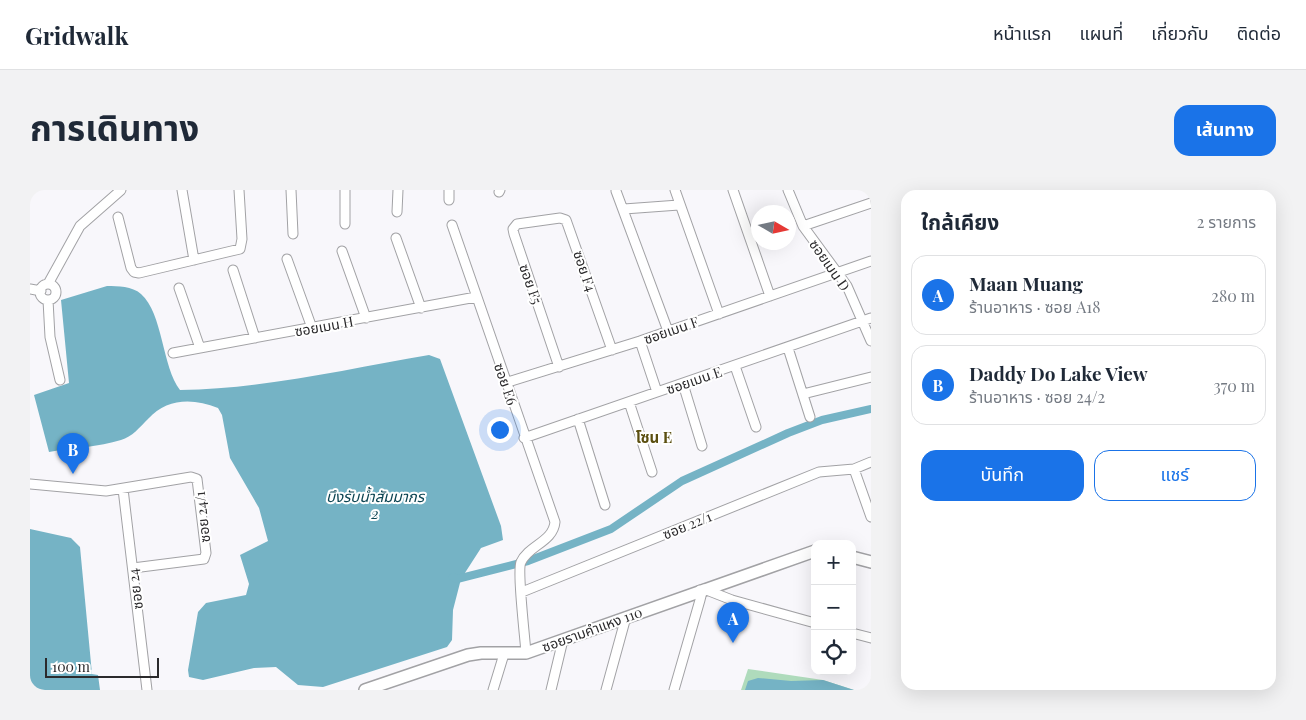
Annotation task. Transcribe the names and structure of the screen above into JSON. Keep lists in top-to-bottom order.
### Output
{
  "streets": {
    "street": [
      "ซอยเมน D",
      "ซอย F4",
      "ซอย F5",
      "ซอยเมน H",
      "ซอยเมน F",
      "ซอยเมน E",
      "ซอย E6",
      "ซอย 24/1",
      "ซอย 22/1",
      "ซอย 24",
      "ซอยรามคำแหง 110"
    ]
  },
  "crossings": [
    ["ซอยเมน D", "ซอยเมน F"],
    ["ซอยเมน D", "ซอยเมน E"],
    ["ซอย F4", "ซอย F5"],
    ["ซอย F4", "ซอยเมน F"],
    ["ซอย F5", "ซอยเมน F"],
    ["ซอยเมน H", "ซอย E6"],
    ["ซอยเมน F", "ซอย E6"],
    ["ซอยเมน E", "ซอย E6"],
    ["ซอย E6", "ซอย 22/1"],
    ["ซอย 24/1", "ซอย 24"]
  ],
  "districts": ["โซน E"],
  "water": ["บึงรับน้ำสัมมากร 2"],
  "scale_bar": "100 m",
  "north": "right",
  "page": {
    "header": "Gridwalk",
    "nav": [
      "หน้าแรก",
      "แผนที่",
      "เกี่ยวกับ",
      "ติดต่อ"
    ],
    "title": "การเดินทาง",
    "buttons": [
      "เส้นทาง",
      ["บันทึก", "แชร์"]
    ],
    "heading": ["ใกล้เคียง", "2 รายการ"],
    "list": [
      {
        "mark": "A",
        "name": "Maan Muang",
        "note": "ร้านอาหาร · ซอย A18",
        "value": "280 m"
      },
      {
        "mark": "B",
        "name": "Daddy Do Lake View",
        "note": "ร้านอาหาร · ซอย 24/2",
        "value": "370 m"
      }
    ],
    "pins": ["B", "A"],
    "map_buttons": ["+", "−"],
    "scale": "100 m"
  }
}
